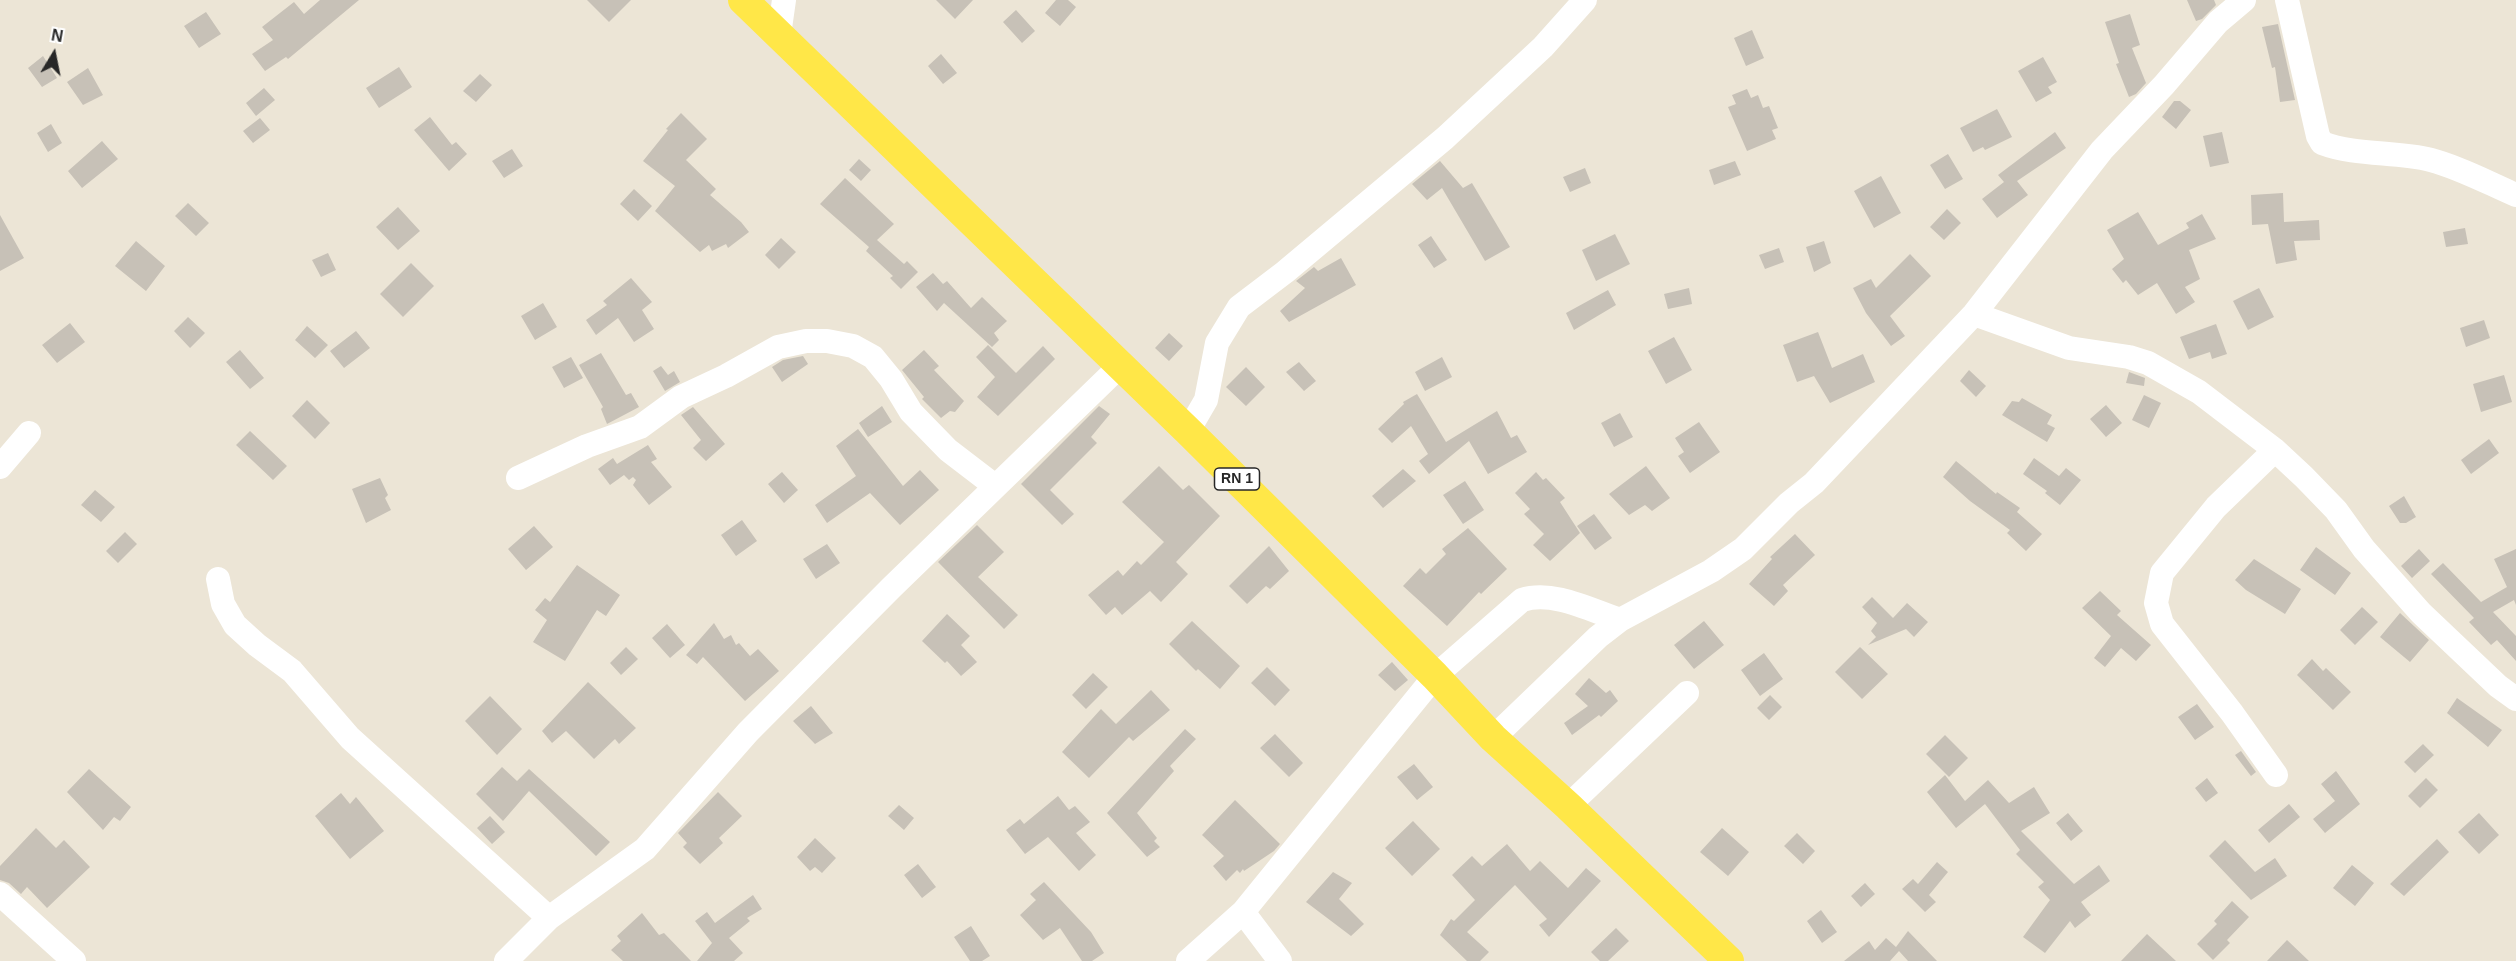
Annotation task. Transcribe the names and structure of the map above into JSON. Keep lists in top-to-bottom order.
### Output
{
  "streets": {
    "main road": ["RN 1"]
  },
  "north": "top"
}
